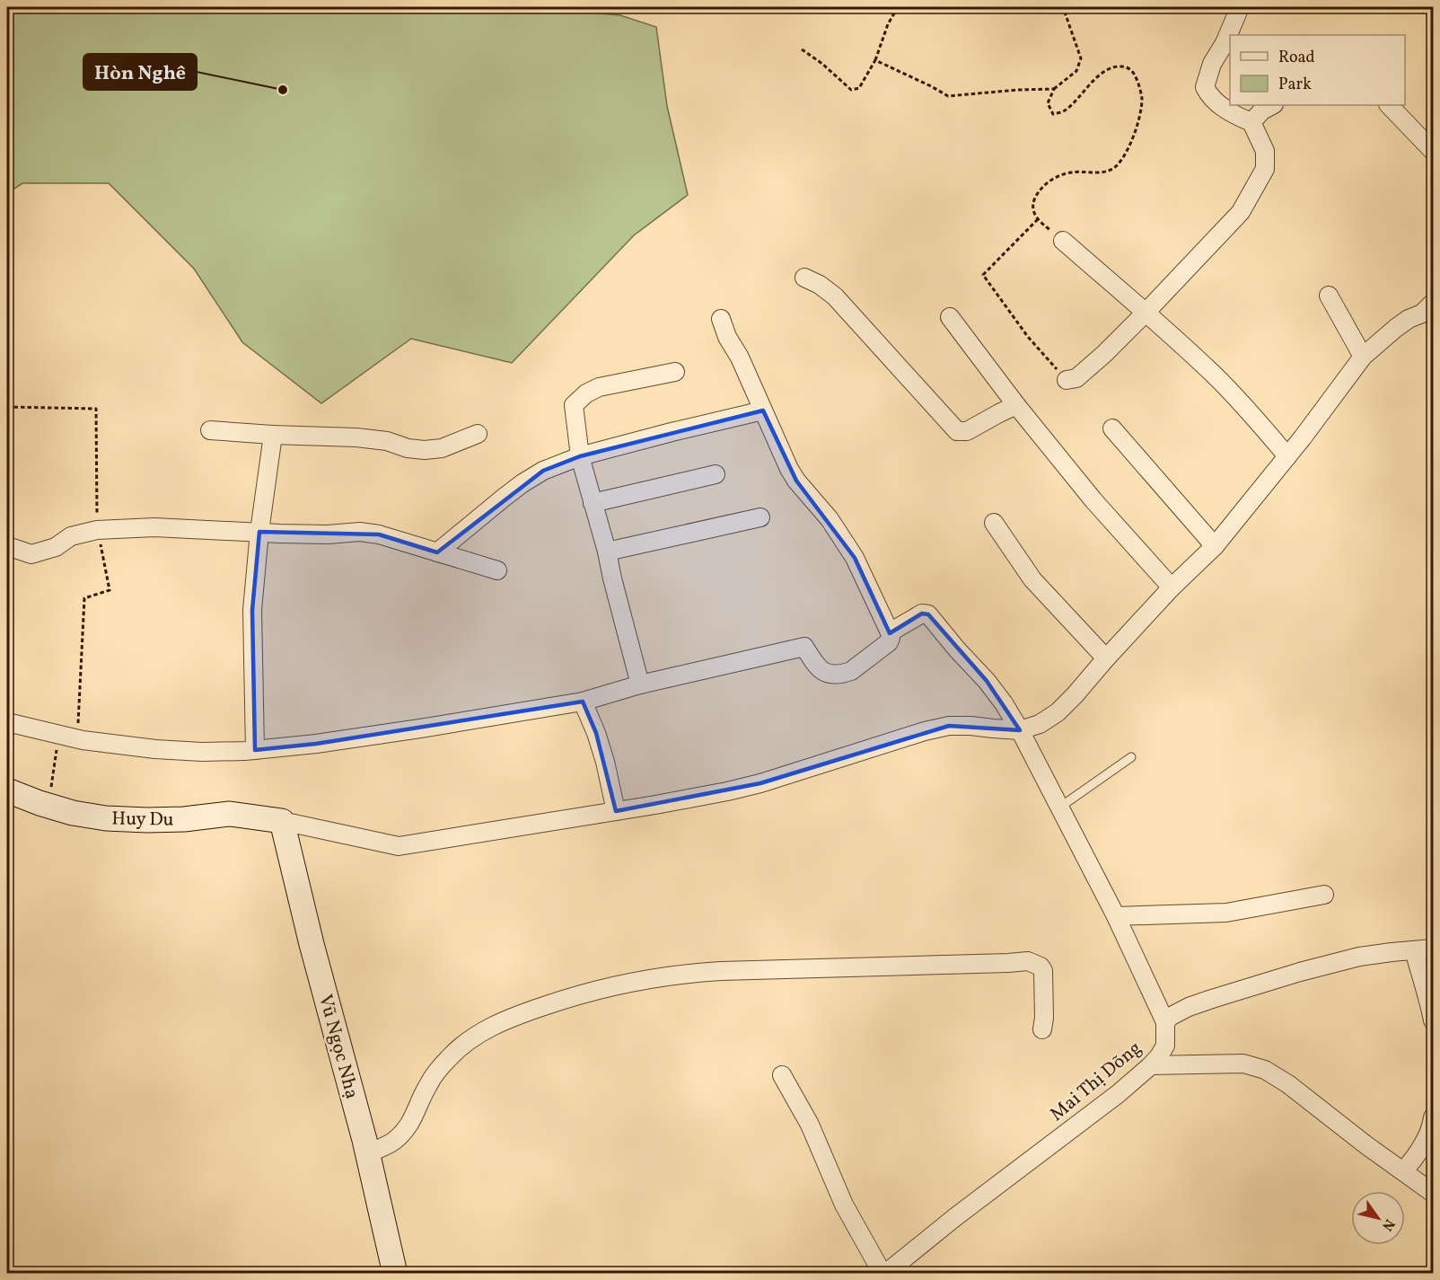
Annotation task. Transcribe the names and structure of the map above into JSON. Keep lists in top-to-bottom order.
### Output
{
  "streets": {
    "street": ["Huy Du", "Vũ Ngọc Nhạ", "Mai Thị Dõng"]
  },
  "crossings": [
    ["Huy Du", "Vũ Ngọc Nhạ"]
  ],
  "places": ["Hòn Nghê"],
  "legend": ["Road", "Park"],
  "north": "bottom right"
}
